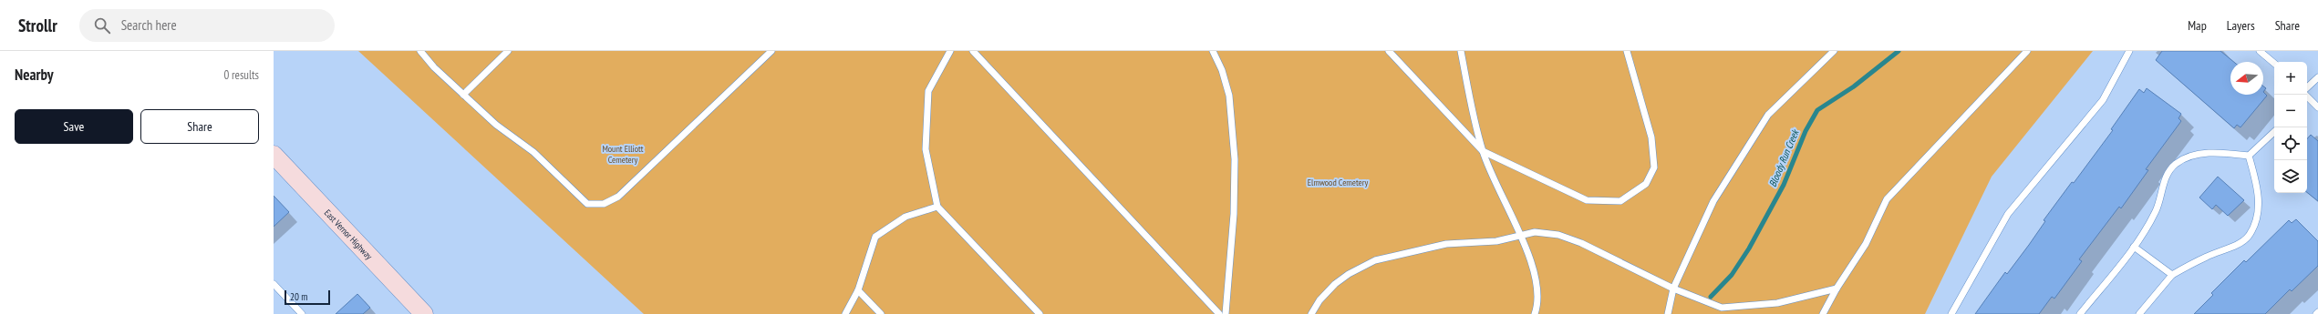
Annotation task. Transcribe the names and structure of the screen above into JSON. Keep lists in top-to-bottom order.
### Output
{
  "streets": {
    "street": ["East Vernor Highway"]
  },
  "water": ["Bloody Run Creek"],
  "parks": ["Mount Elliott Cemetery", "Elmwood Cemetery"],
  "scale_bar": "20 m",
  "north": "left",
  "page": {
    "header": "Strollr",
    "search": "Search here",
    "nav": ["Map", "Layers", "Share"],
    "heading": ["Nearby", "0 results"],
    "map_buttons": ["+", "−"],
    "buttons": ["Save", "Share"],
    "scale": "20 m"
  }
}
